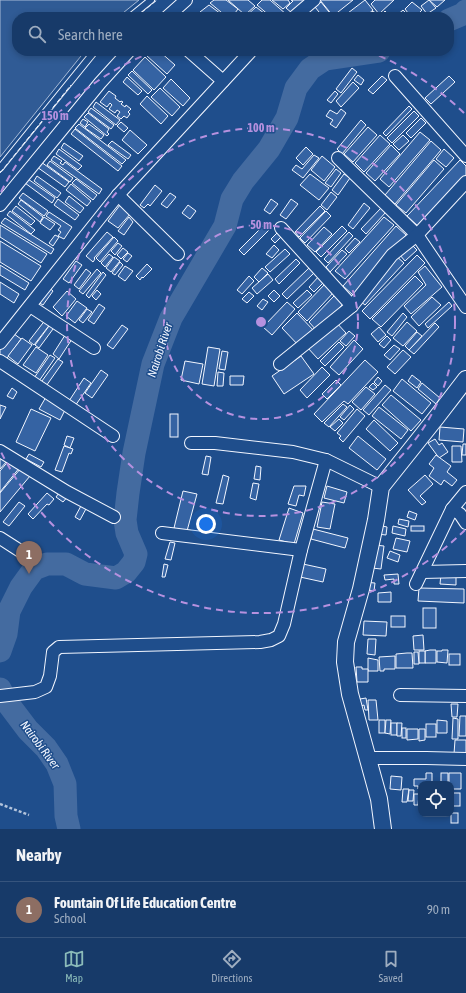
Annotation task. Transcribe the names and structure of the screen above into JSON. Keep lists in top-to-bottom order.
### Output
{
  "water": ["Nairobi River"],
  "page": {
    "search": "Search here",
    "pins": "1",
    "heading": "Nearby",
    "list": [
      {
        "mark": "1",
        "name": "Fountain Of Life Education Centre",
        "note": "School",
        "value": "90 m"
      }
    ],
    "nav": ["Map", "Directions", "Saved"]
  },
  "rings": ["150 m", "100 m", "50 m"]
}
